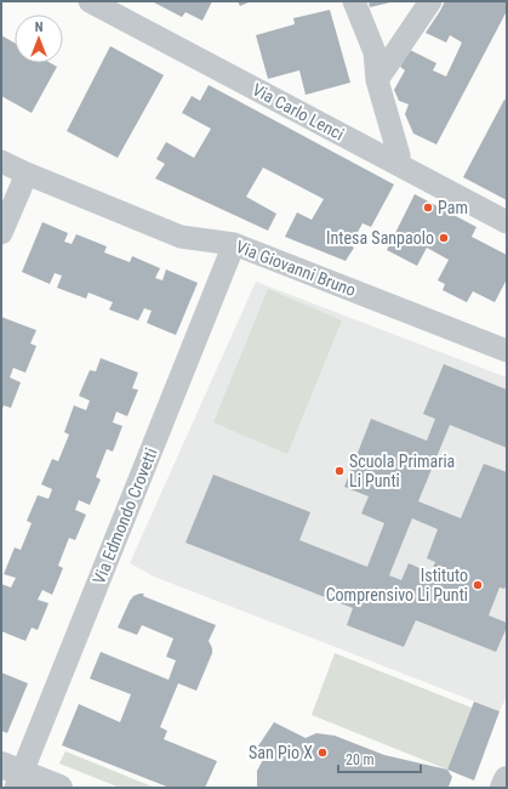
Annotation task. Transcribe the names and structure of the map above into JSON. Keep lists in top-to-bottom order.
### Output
{
  "streets": {
    "street": ["Via Carlo Lenci", "Via Giovanni Bruno", "Via Edmondo Crovetti"]
  },
  "crossings": [
    ["Via Giovanni Bruno", "Via Edmondo Crovetti"]
  ],
  "places": [
    "Pam",
    "Intesa Sanpaolo",
    "Scuola Primaria Li Punti",
    "Istituto Comprensivo Li Punti",
    "San Pio X"
  ],
  "scale_bar": "20 m",
  "north": "top"
}
